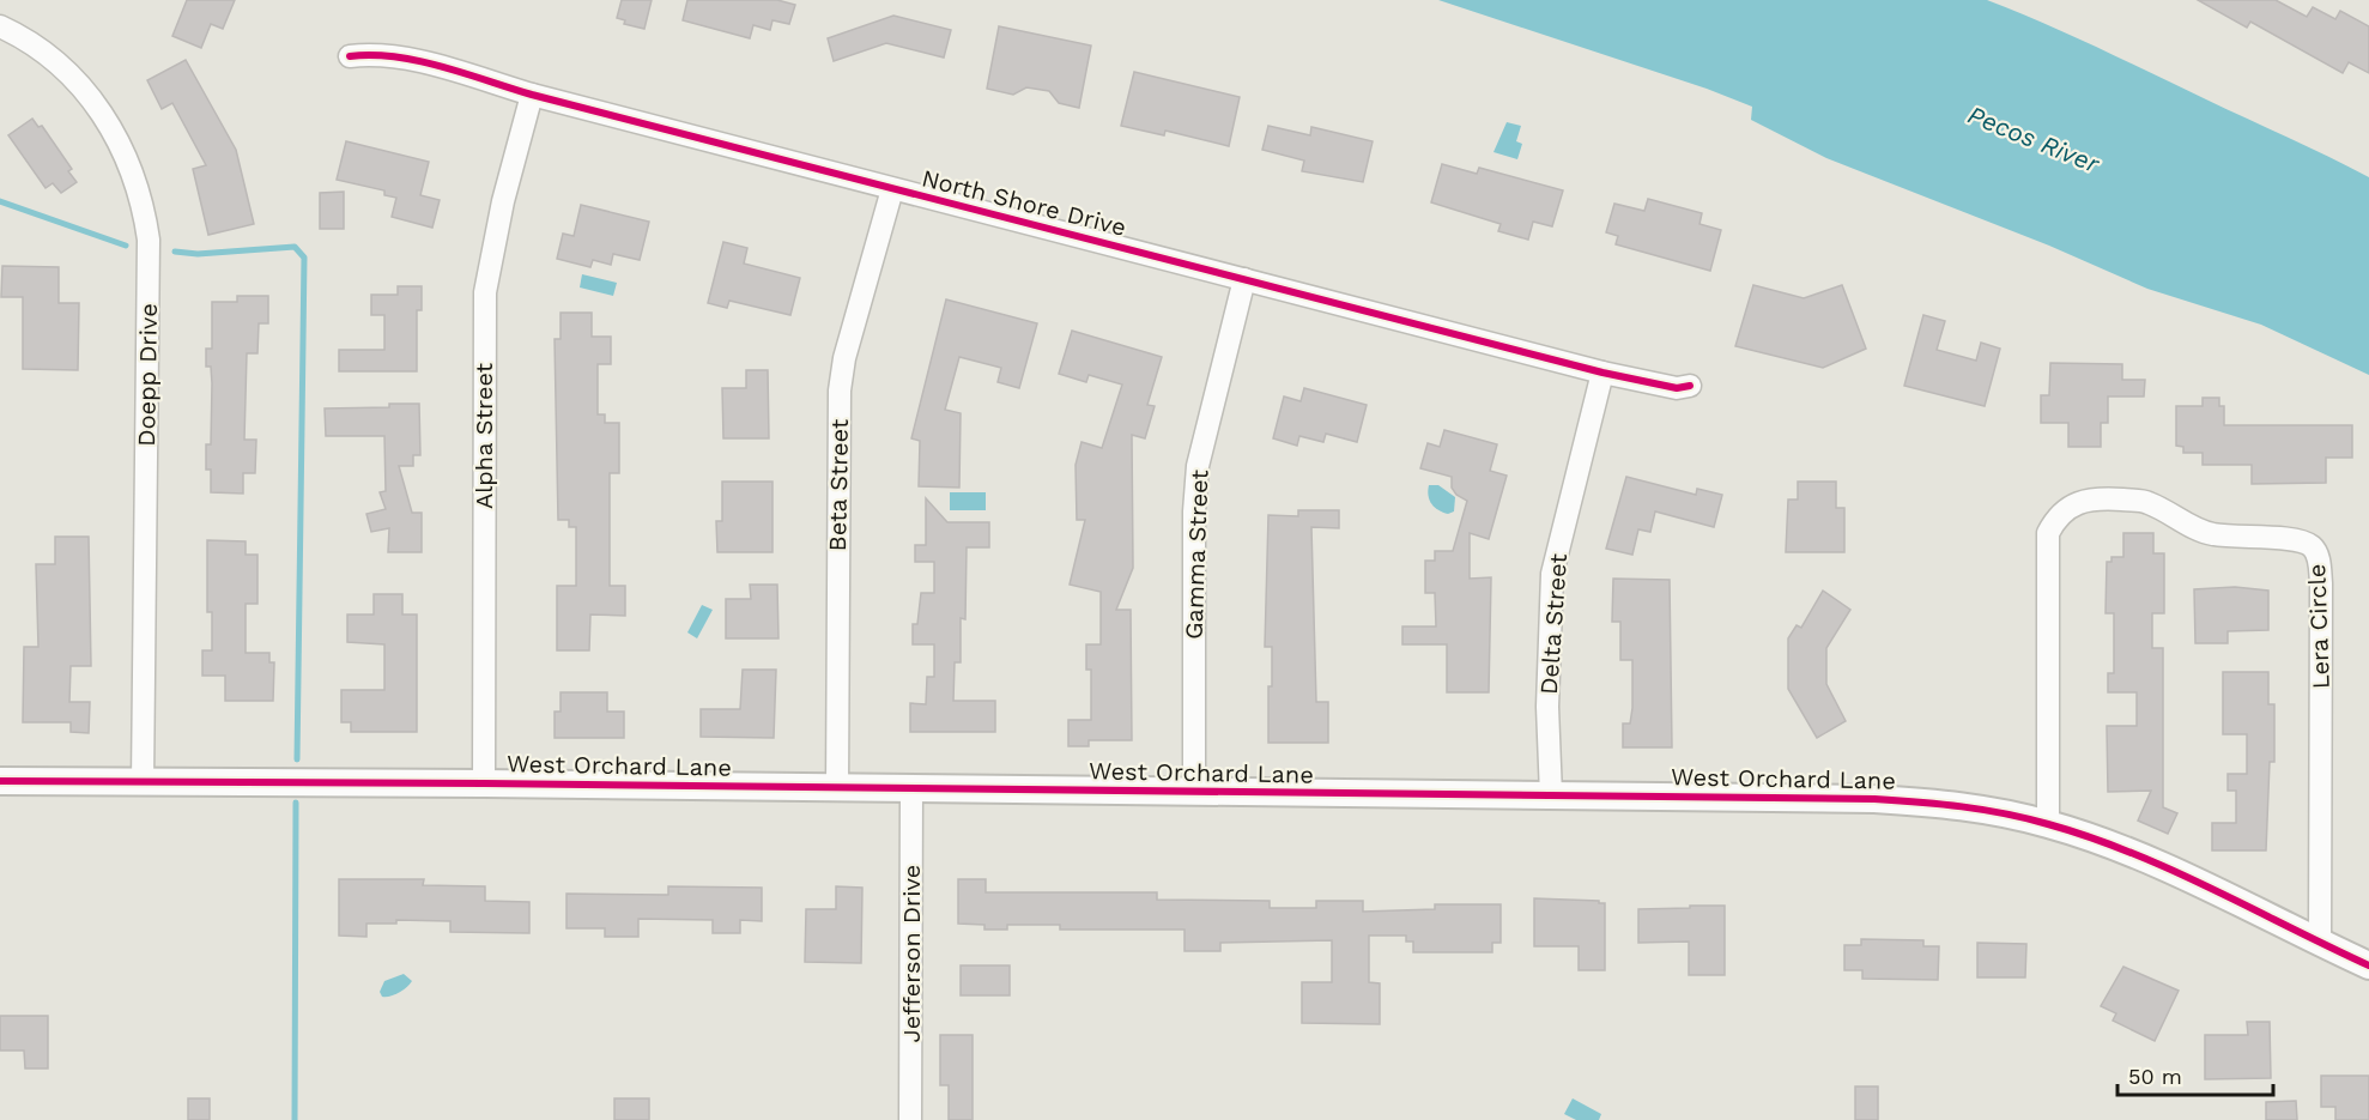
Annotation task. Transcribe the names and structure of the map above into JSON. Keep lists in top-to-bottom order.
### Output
{
  "streets": {
    "street": [
      "North Shore Drive",
      "Doepp Drive",
      "Alpha Street",
      "Beta Street",
      "Gamma Street",
      "Delta Street",
      "Lera Circle",
      "West Orchard Lane",
      "Jefferson Drive"
    ]
  },
  "crossings": [
    ["North Shore Drive", "Alpha Street"],
    ["North Shore Drive", "Beta Street"],
    ["North Shore Drive", "Gamma Street"],
    ["North Shore Drive", "Delta Street"],
    ["Doepp Drive", "West Orchard Lane"],
    ["Alpha Street", "West Orchard Lane"],
    ["Beta Street", "West Orchard Lane"],
    ["Gamma Street", "West Orchard Lane"],
    ["Delta Street", "West Orchard Lane"],
    ["Lera Circle", "West Orchard Lane"],
    ["West Orchard Lane", "Jefferson Drive"]
  ],
  "water": ["Pecos River"],
  "scale_bar": "50 m"
}
